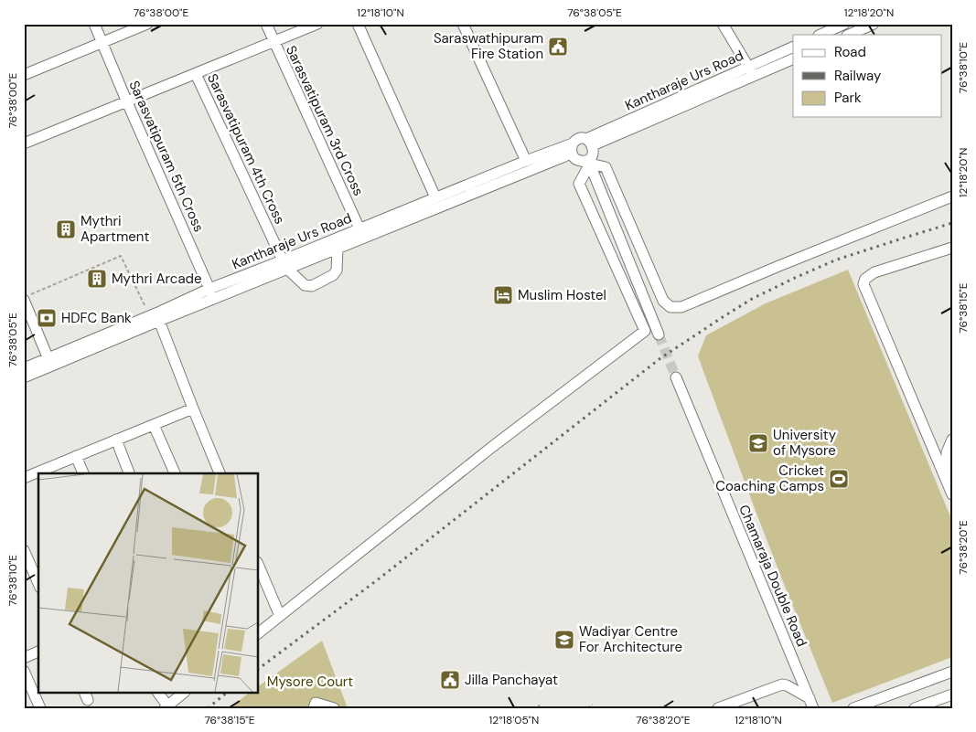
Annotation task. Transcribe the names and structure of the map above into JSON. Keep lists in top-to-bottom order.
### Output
{
  "streets": {
    "street": [
      "Kantharaje Urs Road",
      "Sarasvatipuram 3rd Cross",
      "Sarasvatipuram 4th Cross",
      "Sarasvatipuram 5th Cross",
      "Chamaraja Double Road"
    ]
  },
  "crossings": [
    ["Kantharaje Urs Road", "Sarasvatipuram 3rd Cross"],
    ["Kantharaje Urs Road", "Sarasvatipuram 4th Cross"],
    ["Kantharaje Urs Road", "Sarasvatipuram 5th Cross"]
  ],
  "parks": ["Mysore Court"],
  "places": {
    "public building": ["Saraswathipuram Fire Station", "Jilla Panchayat"],
    "building": ["Mythri Apartment", "Mythri Arcade"],
    "hotel": ["Muslim Hostel"],
    "bank": ["HDFC Bank"],
    "school or university": ["University of Mysore", "Wadiyar Centre For Architecture"],
    "sports": ["Cricket Coaching Camps"]
  },
  "legend": ["Road", "Railway", "Park"],
  "coordinates": [
    "76°38'00\"E",
    "12°18'10\"N",
    "76°38'05\"E",
    "12°18'20\"N",
    "76°38'10\"E",
    "76°38'15\"E",
    "76°38'20\"E",
    "12°18'05\"N"
  ]
}
